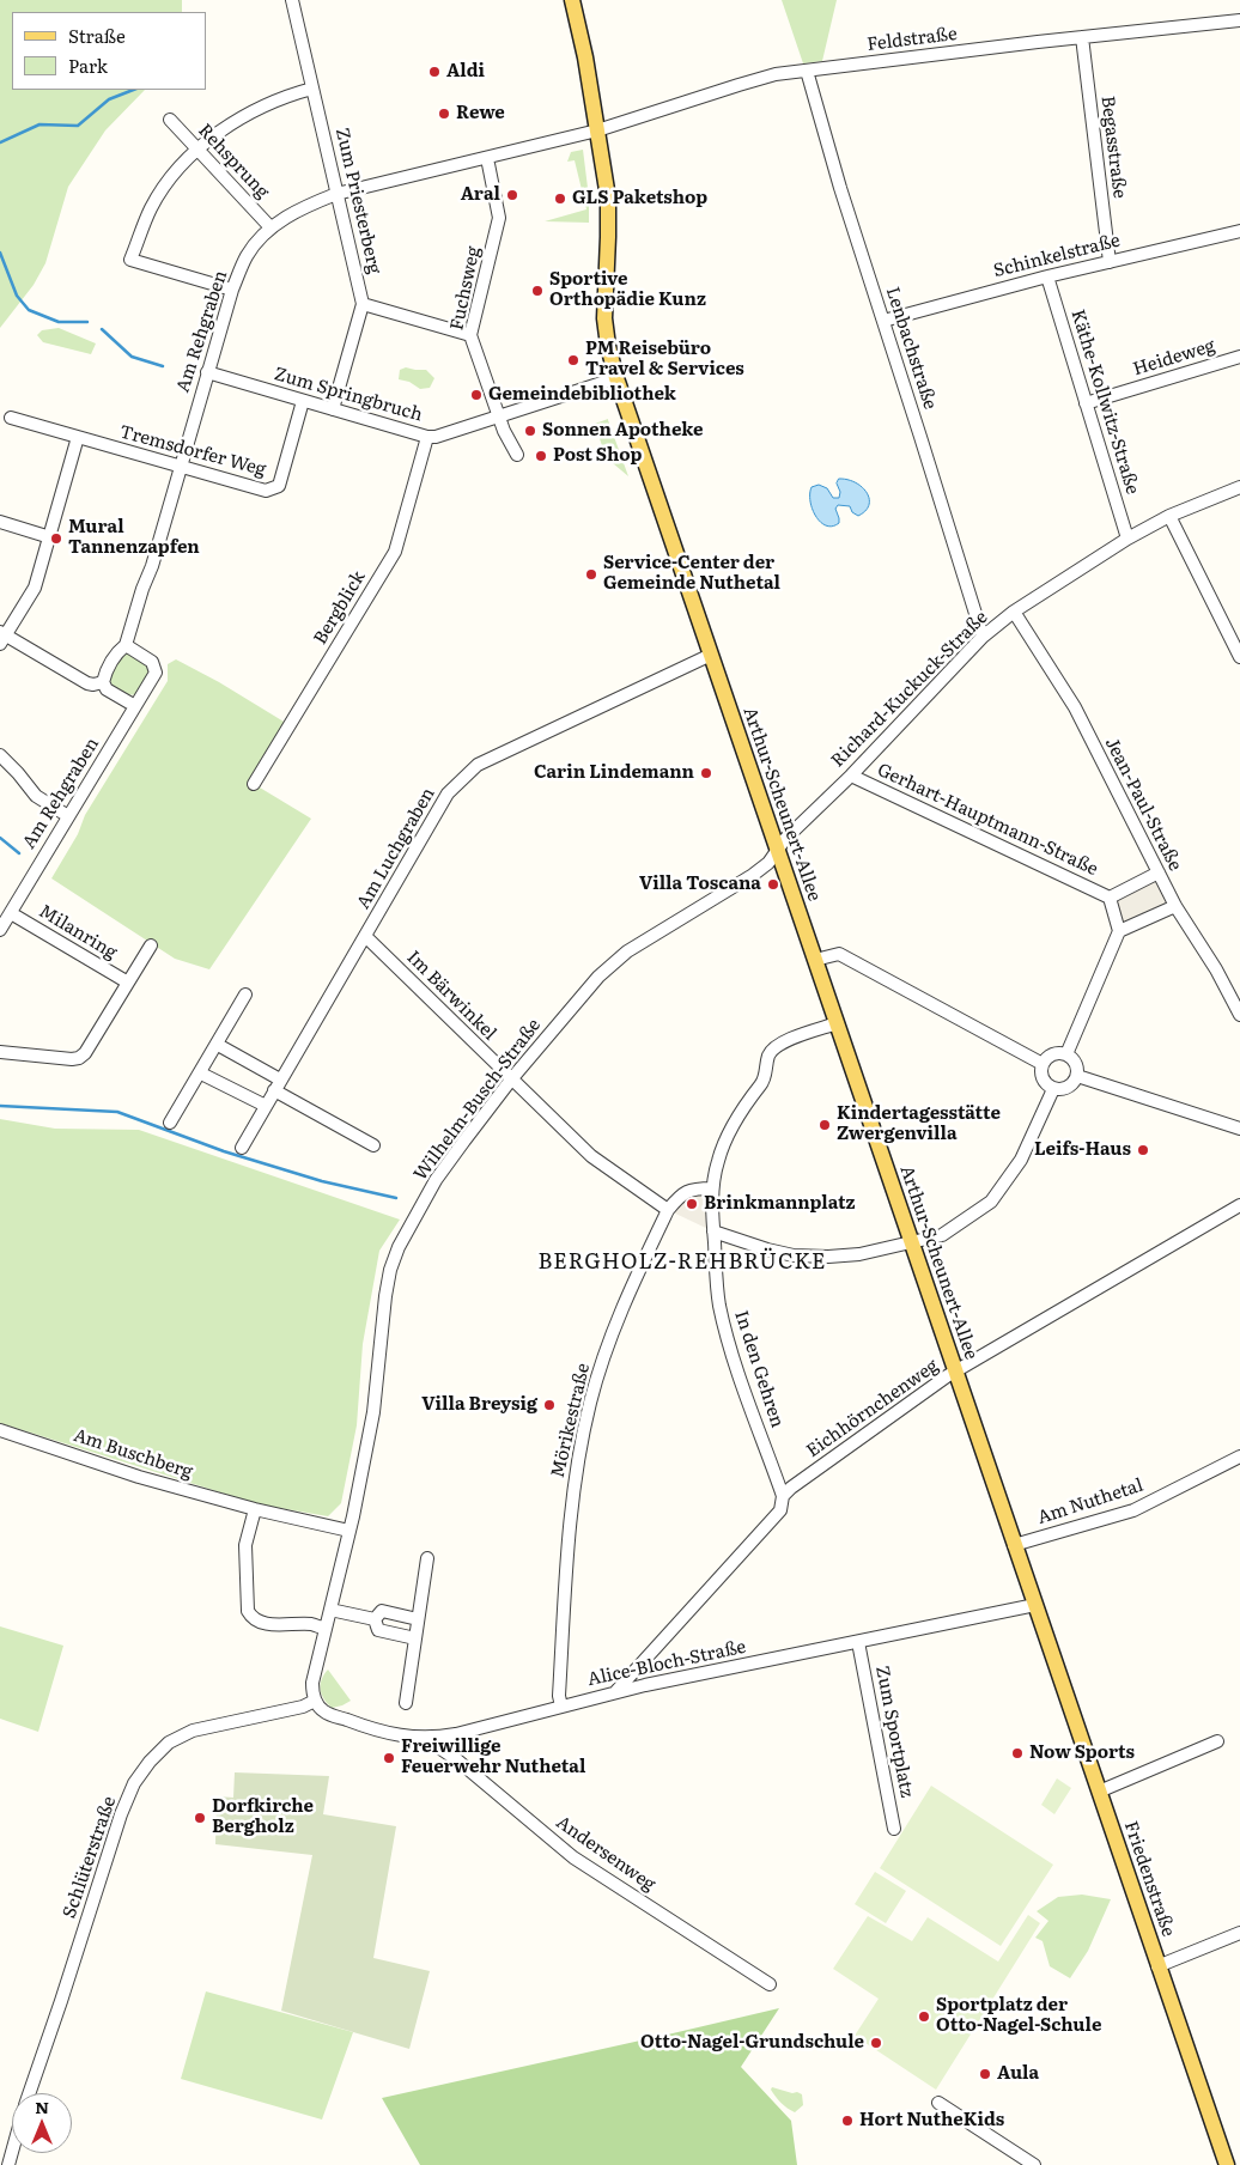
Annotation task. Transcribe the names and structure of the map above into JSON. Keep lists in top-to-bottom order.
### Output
{
  "streets": {
    "main road": ["Arthur-Scheunert-Allee", "Friedenstraße"],
    "street": [
      "Feldstraße",
      "Begasstraße",
      "Rehsprung",
      "Zum Priesterberg",
      "Schinkelstraße",
      "Fuchsweg",
      "Am Rehgraben",
      "Lenbachstraße",
      "Heideweg",
      "Zum Springbruch",
      "Käthe-Kollwitz-Straße",
      "Tremsdorfer Weg",
      "Bergblick",
      "Richard-Kuckuck-Straße",
      "Jean-Paul-Straße",
      "Gerhart-Hauptmann-Straße",
      "Am Luchgraben",
      "Milanring",
      "Im Bärwinkel",
      "Wilhelm-Busch-Straße",
      "In den Gehren",
      "Eichhörnchenweg",
      "Mörikestraße",
      "Am Buschberg",
      "Am Nuthetal",
      "Alice-Bloch-Straße",
      "Zum Sportplatz",
      "Andersenweg",
      "Schlüterstraße"
    ]
  },
  "crossings": [
    ["Feldstraße", "Begasstraße"],
    ["Feldstraße", "Am Rehgraben"],
    ["Feldstraße", "Lenbachstraße"],
    ["Feldstraße", "Arthur-Scheunert-Allee"],
    ["Begasstraße", "Schinkelstraße"],
    ["Rehsprung", "Am Rehgraben"],
    ["Zum Priesterberg", "Am Rehgraben"],
    ["Zum Priesterberg", "Zum Springbruch"],
    ["Schinkelstraße", "Lenbachstraße"],
    ["Schinkelstraße", "Käthe-Kollwitz-Straße"],
    ["Fuchsweg", "Am Rehgraben"],
    ["Fuchsweg", "Zum Springbruch"],
    ["Am Rehgraben", "Zum Springbruch"],
    ["Am Rehgraben", "Tremsdorfer Weg"],
    ["Am Rehgraben", "Arthur-Scheunert-Allee"],
    ["Am Rehgraben", "Milanring"],
    ["Lenbachstraße", "Richard-Kuckuck-Straße"],
    ["Heideweg", "Käthe-Kollwitz-Straße"],
    ["Zum Springbruch", "Tremsdorfer Weg"],
    ["Zum Springbruch", "Bergblick"],
    ["Zum Springbruch", "Arthur-Scheunert-Allee"],
    ["Käthe-Kollwitz-Straße", "Richard-Kuckuck-Straße"],
    ["Richard-Kuckuck-Straße", "Arthur-Scheunert-Allee"],
    ["Richard-Kuckuck-Straße", "Jean-Paul-Straße"],
    ["Richard-Kuckuck-Straße", "Gerhart-Hauptmann-Straße"],
    ["Richard-Kuckuck-Straße", "Wilhelm-Busch-Straße"],
    ["Arthur-Scheunert-Allee", "Am Luchgraben"],
    ["Arthur-Scheunert-Allee", "Wilhelm-Busch-Straße"],
    ["Arthur-Scheunert-Allee", "In den Gehren"],
    ["Arthur-Scheunert-Allee", "Eichhörnchenweg"],
    ["Arthur-Scheunert-Allee", "Am Nuthetal"],
    ["Arthur-Scheunert-Allee", "Alice-Bloch-Straße"],
    ["Arthur-Scheunert-Allee", "Friedenstraße"],
    ["Jean-Paul-Straße", "Gerhart-Hauptmann-Straße"],
    ["Am Luchgraben", "Im Bärwinkel"],
    ["Im Bärwinkel", "Wilhelm-Busch-Straße"],
    ["Im Bärwinkel", "Mörikestraße"],
    ["Wilhelm-Busch-Straße", "Am Buschberg"],
    ["Wilhelm-Busch-Straße", "Alice-Bloch-Straße"],
    ["Wilhelm-Busch-Straße", "Schlüterstraße"],
    ["In den Gehren", "Eichhörnchenweg"],
    ["In den Gehren", "Mörikestraße"],
    ["Eichhörnchenweg", "Alice-Bloch-Straße"],
    ["Mörikestraße", "Alice-Bloch-Straße"],
    ["Alice-Bloch-Straße", "Zum Sportplatz"],
    ["Alice-Bloch-Straße", "Andersenweg"],
    ["Alice-Bloch-Straße", "Schlüterstraße"],
    ["Alice-Bloch-Straße", "Friedenstraße"]
  ],
  "districts": ["BERGHOLZ-REHBRÜCKE"],
  "places": [
    "Aldi",
    "Rewe",
    "Aral",
    "GLS Paketshop",
    "Sportive Orthopädie Kunz",
    "PM Reisebüro Travel & Services",
    "Gemeindebibliothek",
    "Sonnen Apotheke",
    "Post Shop",
    "Mural Tannenzapfen",
    "Service-Center der Gemeinde Nuthetal",
    "Carin Lindemann",
    "Villa Toscana",
    "Kindertagesstätte Zwergenvilla",
    "Leifs-Haus",
    "Brinkmannplatz",
    "Villa Breysig",
    "Now Sports",
    "Freiwillige Feuerwehr Nuthetal",
    "Dorfkirche Bergholz",
    "Sportplatz der Otto-Nagel-Schule",
    "Otto-Nagel-Grundschule",
    "Aula",
    "Hort NutheKids"
  ],
  "legend": ["Straße", "Park"],
  "north": "top"
}
